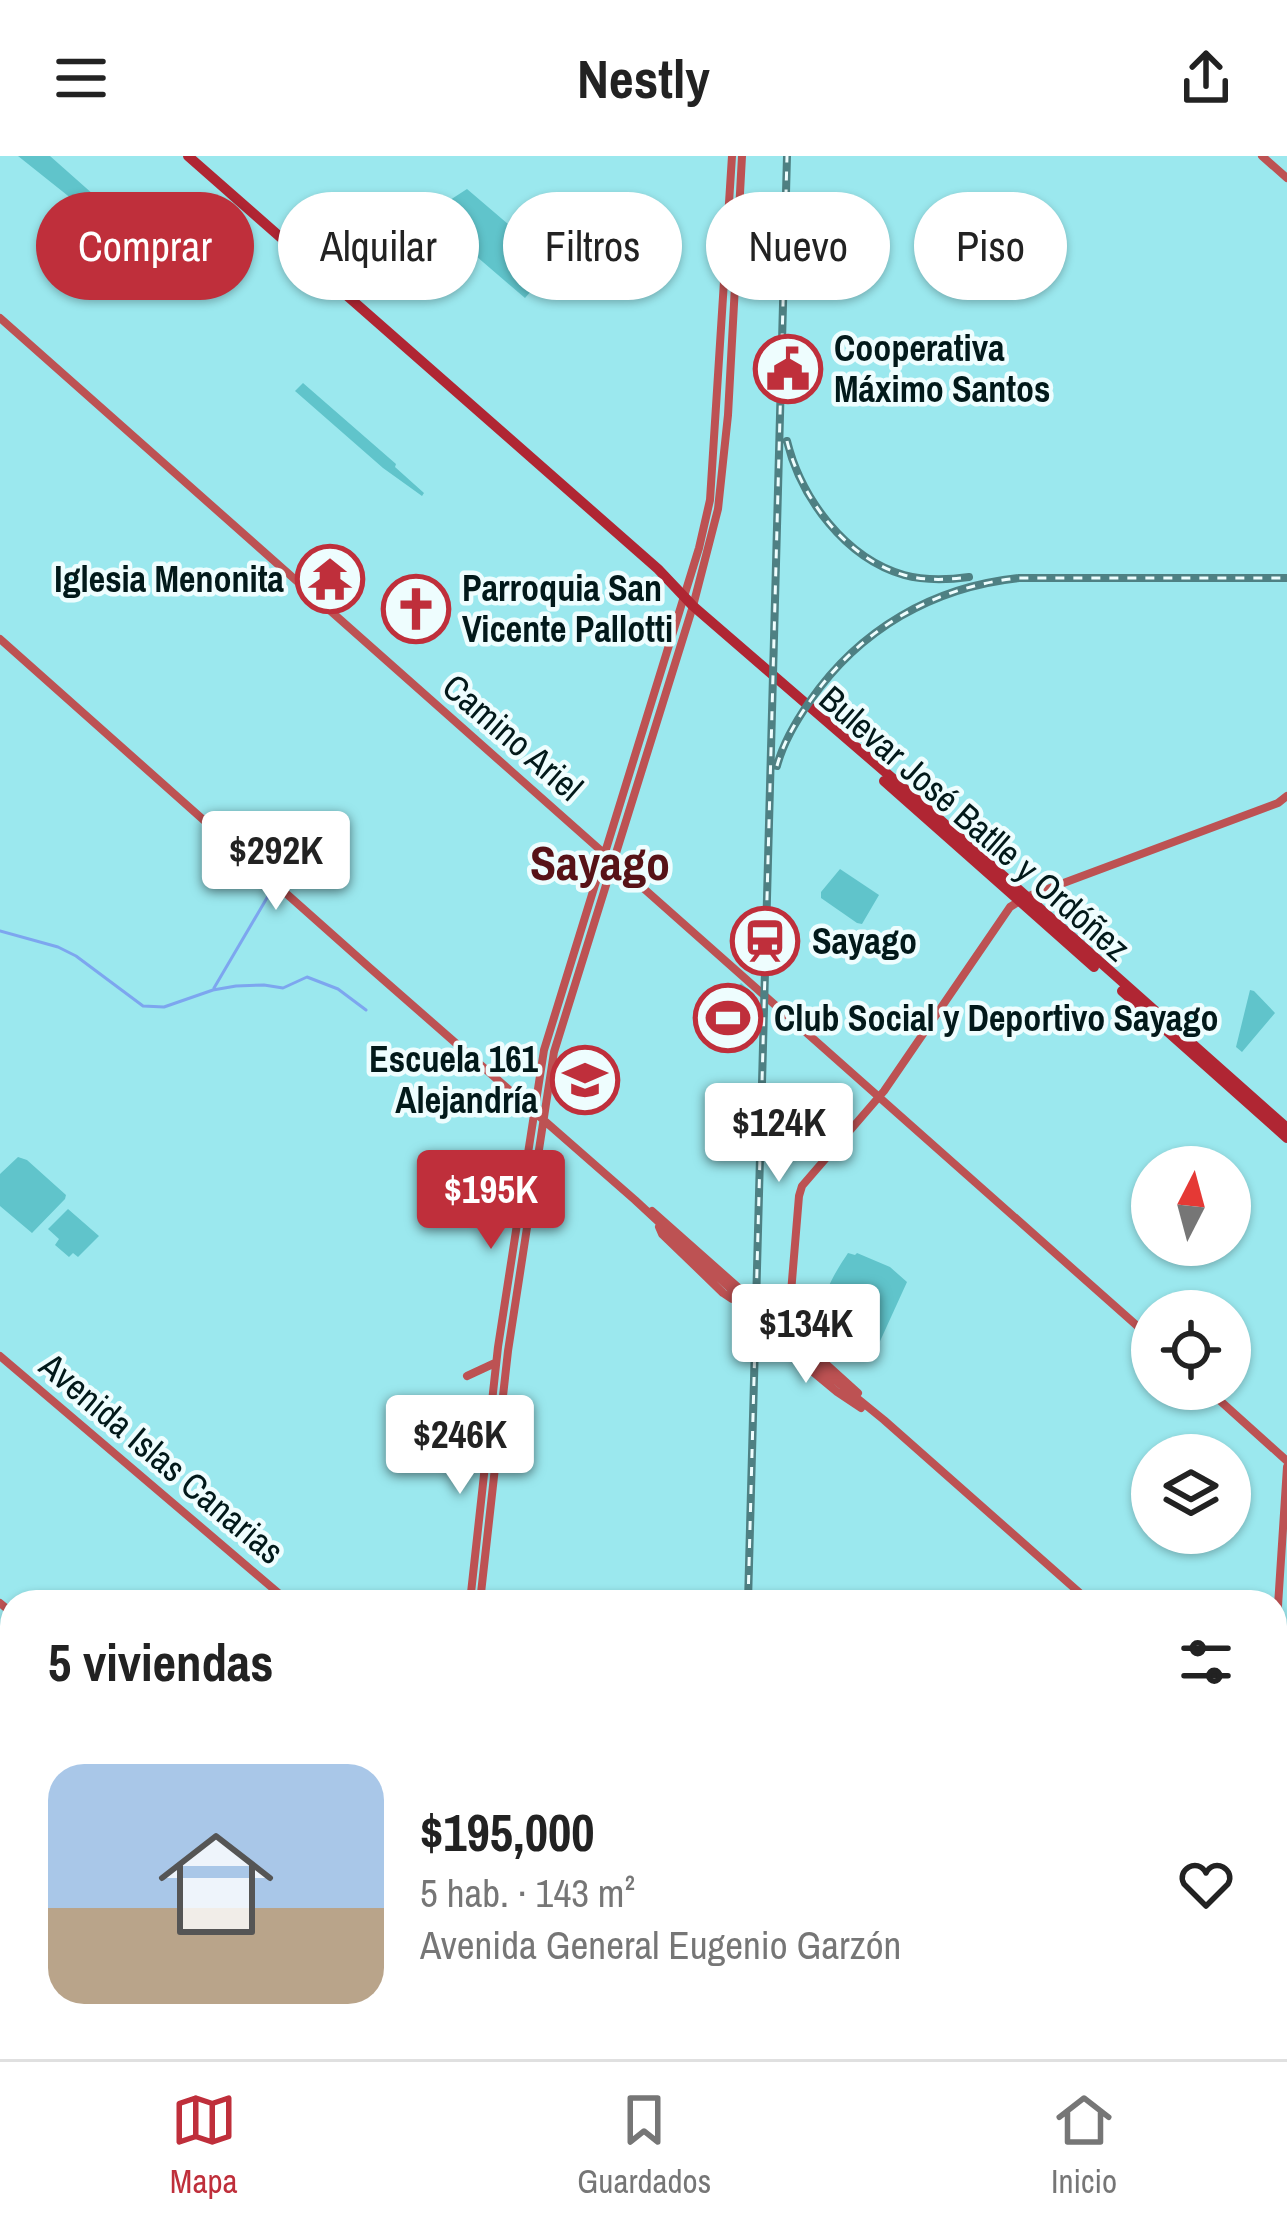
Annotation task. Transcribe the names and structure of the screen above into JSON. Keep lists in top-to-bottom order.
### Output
{
  "streets": {
    "main road": ["Camino Ariel", "Bulevar José Batlle y Ordóñez", "Avenida Islas Canarias"]
  },
  "districts": ["Sayago"],
  "places": {
    "public building": ["Cooperativa Máximo Santos"],
    "temple": ["Iglesia Menonita"],
    "church": ["Parroquia San Vicente Pallotti"],
    "station": ["Sayago"],
    "sports": ["Club Social y Deportivo Sayago"],
    "school or university": ["Escuela 161 Alejandría"]
  },
  "north": "top",
  "page": {
    "header": "Nestly",
    "chip": [
      "Comprar",
      "Alquilar",
      "Filtros",
      "Nuevo",
      "Piso"
    ],
    "price": [
      "$292K",
      "$124K",
      "$195K",
      "$134K",
      "$246K"
    ],
    "heading": "5 viviendas",
    "list": [
      {
        "name": "$195,000",
        "note": "5 hab. · 143 m² · Avenida General Eugenio Garzón"
      }
    ],
    "tabs": ["Mapa", "Guardados", "Inicio"]
  }
}
